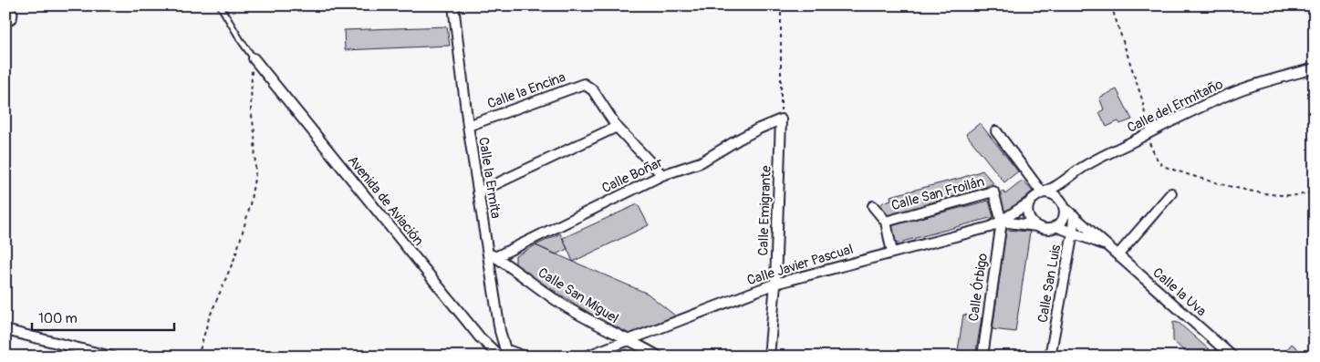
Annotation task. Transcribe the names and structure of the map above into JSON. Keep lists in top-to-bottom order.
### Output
{
  "streets": {
    "street": [
      "Calle la Encina",
      "Calle del Ermitaño",
      "Calle Boñar",
      "Calle la Ermita",
      "Calle San Froilán",
      "Avenida de Aviación",
      "Calle Emigrante",
      "Calle Javier Pascual",
      "Calle San Luis",
      "Calle Órbigo",
      "Calle la Uva",
      "Calle San Miguel"
    ]
  },
  "crossings": [
    ["Calle la Encina", "Calle Boñar"],
    ["Calle la Encina", "Calle la Ermita"],
    ["Calle del Ermitaño", "Calle Javier Pascual"],
    ["Calle del Ermitaño", "Calle la Uva"],
    ["Calle Boñar", "Calle la Ermita"],
    ["Calle Boñar", "Calle Emigrante"],
    ["Calle Boñar", "Calle San Miguel"],
    ["Calle la Ermita", "Avenida de Aviación"],
    ["Calle la Ermita", "Calle San Miguel"],
    ["Calle San Froilán", "Calle Javier Pascual"],
    ["Calle San Froilán", "Calle Órbigo"],
    ["Calle Emigrante", "Calle Javier Pascual"],
    ["Calle Javier Pascual", "Calle Órbigo"],
    ["Calle Javier Pascual", "Calle la Uva"],
    ["Calle Javier Pascual", "Calle San Miguel"],
    ["Calle San Luis", "Calle la Uva"]
  ],
  "scale_bar": "100 m"
}
